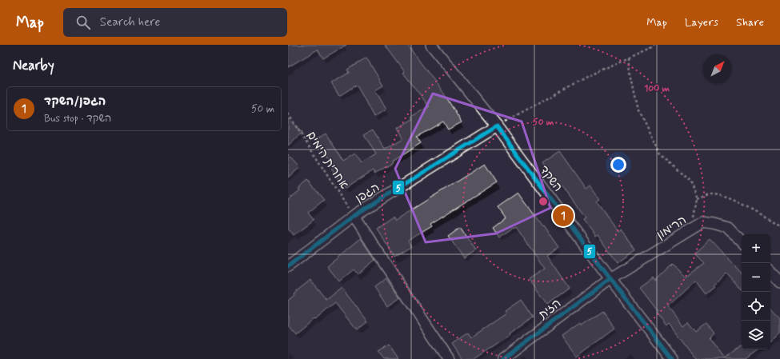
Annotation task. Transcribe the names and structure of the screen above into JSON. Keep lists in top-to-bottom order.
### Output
{
  "streets": {
    "street": [
      "השקד",
      "הגפן",
      "הרימון",
      "הזית"
    ],
    "path": ["אחרית הימים"]
  },
  "crossings": [
    ["אחרית הימים", "הגפן"],
    ["השקד", "הגפן"],
    ["השקד", "הרימון"],
    ["השקד", "הזית"],
    ["הרימון", "הזית"]
  ],
  "lines": ["transit line 5"],
  "north": "top right",
  "page": {
    "header": "Map",
    "search": "Search here",
    "nav": ["Map", "Layers", "Share"],
    "heading": "Nearby",
    "list": [
      {
        "mark": "1",
        "name": "הגפן/השקד",
        "note": "Bus stop · השקד",
        "value": "50 m"
      }
    ],
    "pins": "1",
    "map_buttons": ["+", "−"]
  },
  "rings": ["100 m", "50 m"]
}
